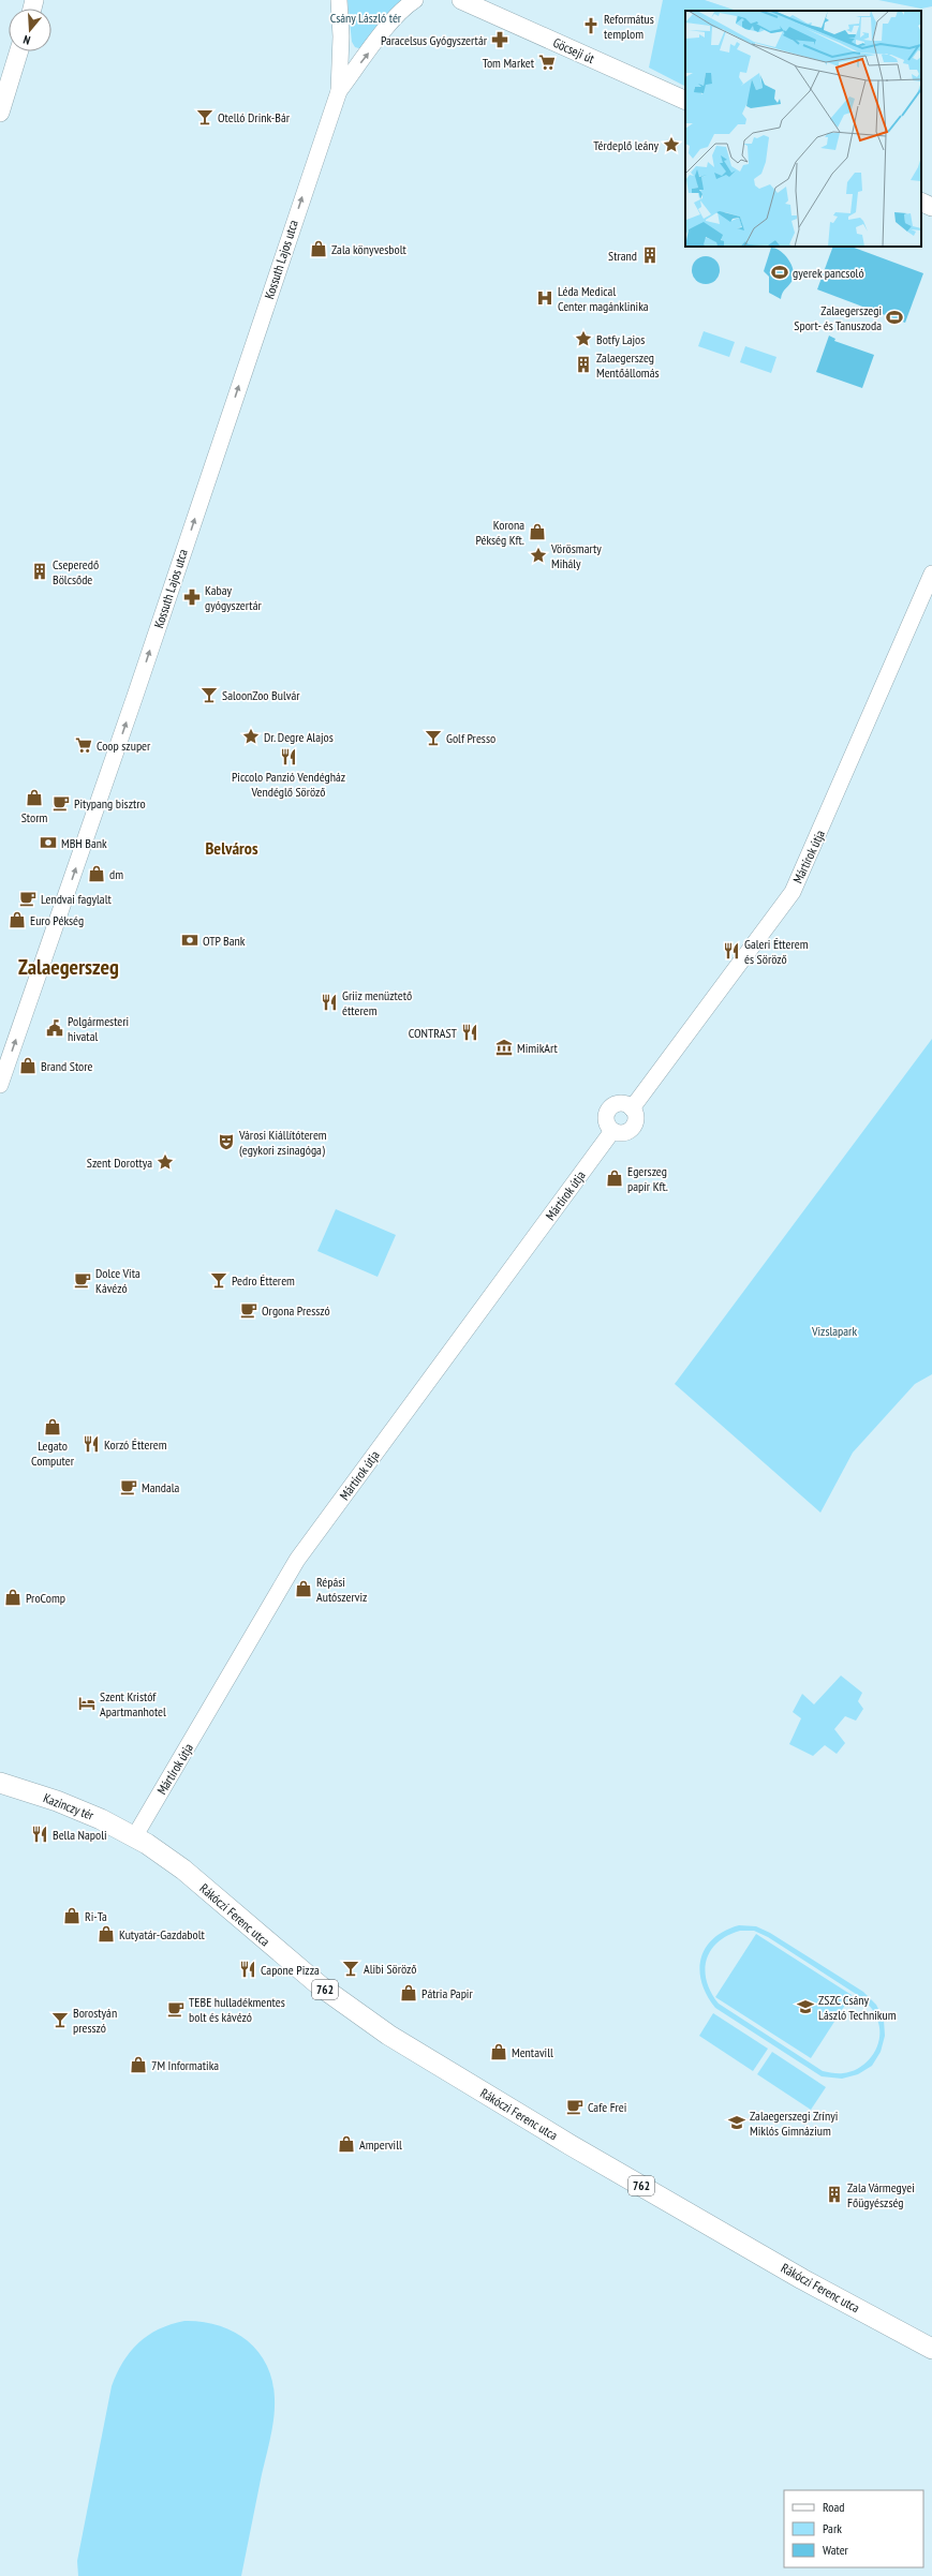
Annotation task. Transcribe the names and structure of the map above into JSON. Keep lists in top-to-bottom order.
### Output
{
  "streets": {
    "main road": [
      "Göcseji út",
      "Kazinczy tér",
      "Rákóczi Ferenc utca",
      "762"
    ],
    "street": ["Kossuth Lajos utca", "Mártírok útja"]
  },
  "crossings": [
    ["Mártírok útja", "Kazinczy tér"],
    ["Mártírok útja", "Rákóczi Ferenc utca"],
    ["Kazinczy tér", "Rákóczi Ferenc utca"]
  ],
  "one_way": ["Kossuth Lajos utca"],
  "districts": ["Belváros", "Zalaegerszeg"],
  "parks": ["Csány László tér", "Vizslapark"],
  "places": {
    "church": ["Református templom"],
    "pharmacy": ["Paracelsus Gyógyszertár", "Kabay gyógyszertár"],
    "supermarket": ["Tom Market", "Coop szuper"],
    "bar": [
      "Otelló Drink-Bár",
      "SaloonZoo Bulvár",
      "Golf Presso",
      "Pedro Étterem",
      "Alibi Söröző",
      "Borostyán presszó"
    ],
    "place": [
      "Térdeplő leány",
      "Botfy Lajos",
      "Vörösmarty Mihály",
      "Dr. Degre Alajos",
      "Szent Dorottya"
    ],
    "shop": [
      "Zala könyvesbolt",
      "Korona Pékség Kft.",
      "Storm",
      "dm",
      "Euro Pékség",
      "Brand Store",
      "Egerszeg papír Kft.",
      "Legato Computer",
      "Répási Autószerviz",
      "ProComp",
      "Ri-Ta",
      "Kutyatár-Gazdabolt",
      "Pátria Papir",
      "Mentavill",
      "7M Informatika",
      "Ampervill"
    ],
    "building": [
      "Strand",
      "Zalaegerszeg Mentőállomás",
      "Cseperedő Bölcsőde",
      "Zala Vármegyei Főügyészség"
    ],
    "sports": ["gyerek pancsoló", "Zalaegerszegi Sport- és Tanuszoda"],
    "hospital": ["Léda Medical Center magánklinika"],
    "restaurant": [
      "Piccolo Panzió Vendégház Vendéglő Söröző",
      "Galeri Étterem és Söröző",
      "Griiz menüztető étterem",
      "CONTRAST",
      "Korzó Étterem",
      "Bella Napoli",
      "Capone Pizza"
    ],
    "cafe": [
      "Pitypang bisztro",
      "Lendvai fagylalt",
      "Dolce Vita Kávézó",
      "Orgona Presszó",
      "Mandala",
      "TEBE hulladékmentes bolt és kávézó",
      "Cafe Frei"
    ],
    "bank": ["MBH Bank", "OTP Bank"],
    "public building": ["Polgármesteri hivatal"],
    "museum": ["MimikArt"],
    "theatre": ["Városi Kiállítóterem (egykori zsinagóga)"],
    "hotel": ["Szent Kristóf Apartmanhotel"],
    "school or university": ["ZSZC Csány László Technikum", "Zalaegerszegi Zrínyi Miklós Gimnázium"]
  },
  "legend": ["Road", "Park", "Water"],
  "north": "bottom"
}
